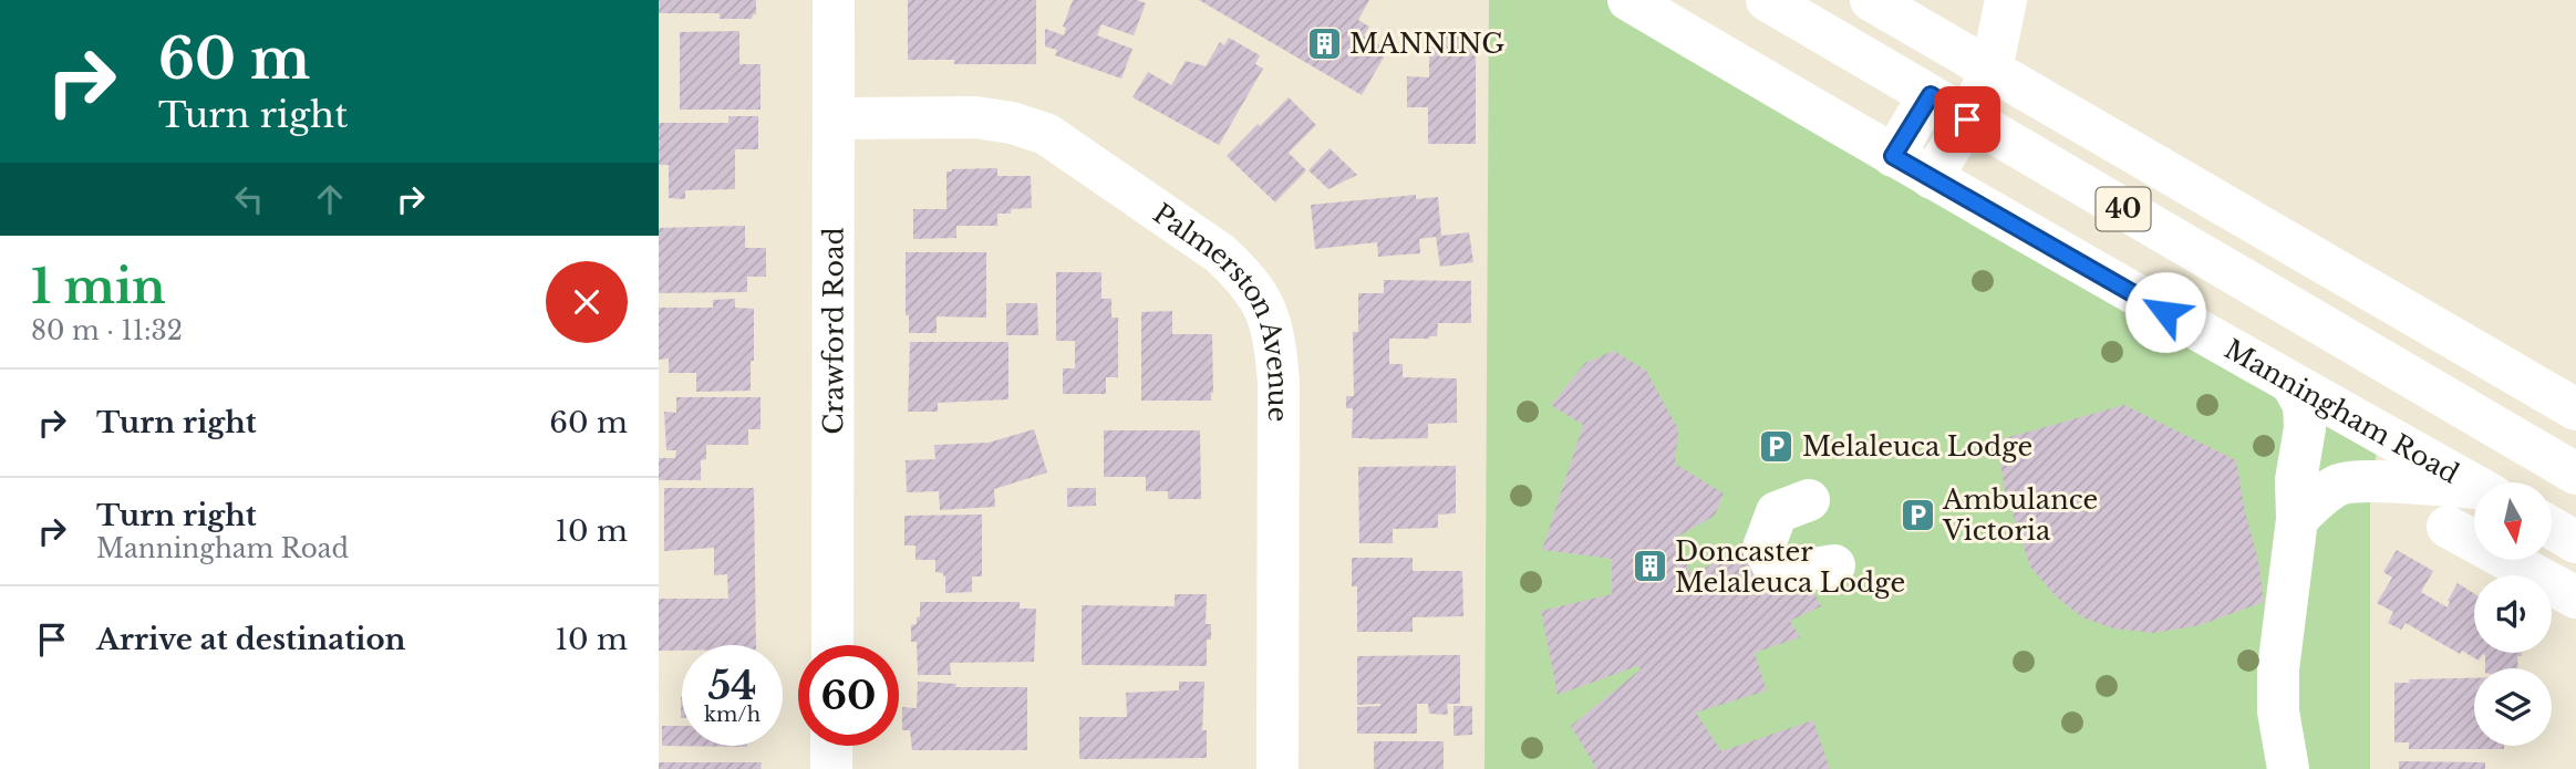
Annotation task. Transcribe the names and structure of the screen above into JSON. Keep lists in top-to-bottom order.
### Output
{
  "streets": {
    "street": [
      "40",
      "Palmerston Avenue",
      "Crawford Road",
      "Manningham Road"
    ]
  },
  "crossings": [
    ["Palmerston Avenue", "Crawford Road"]
  ],
  "places": {
    "building": ["MANNING", "Doncaster Melaleuca Lodge"],
    "parking": ["Melaleuca Lodge", "Ambulance Victoria"]
  },
  "north": "bottom",
  "page": {
    "turn": ["60 m", "Turn right"],
    "heading": ["1 min", "80 m · 11:32"],
    "list": [
      {
        "name": "Turn right",
        "value": "60 m"
      },
      {
        "name": "Turn right",
        "note": "Manningham Road",
        "value": "10 m"
      },
      {
        "name": "Arrive at destination",
        "value": "10 m"
      }
    ],
    "speed": "54 km/h",
    "limit": "60"
  }
}
